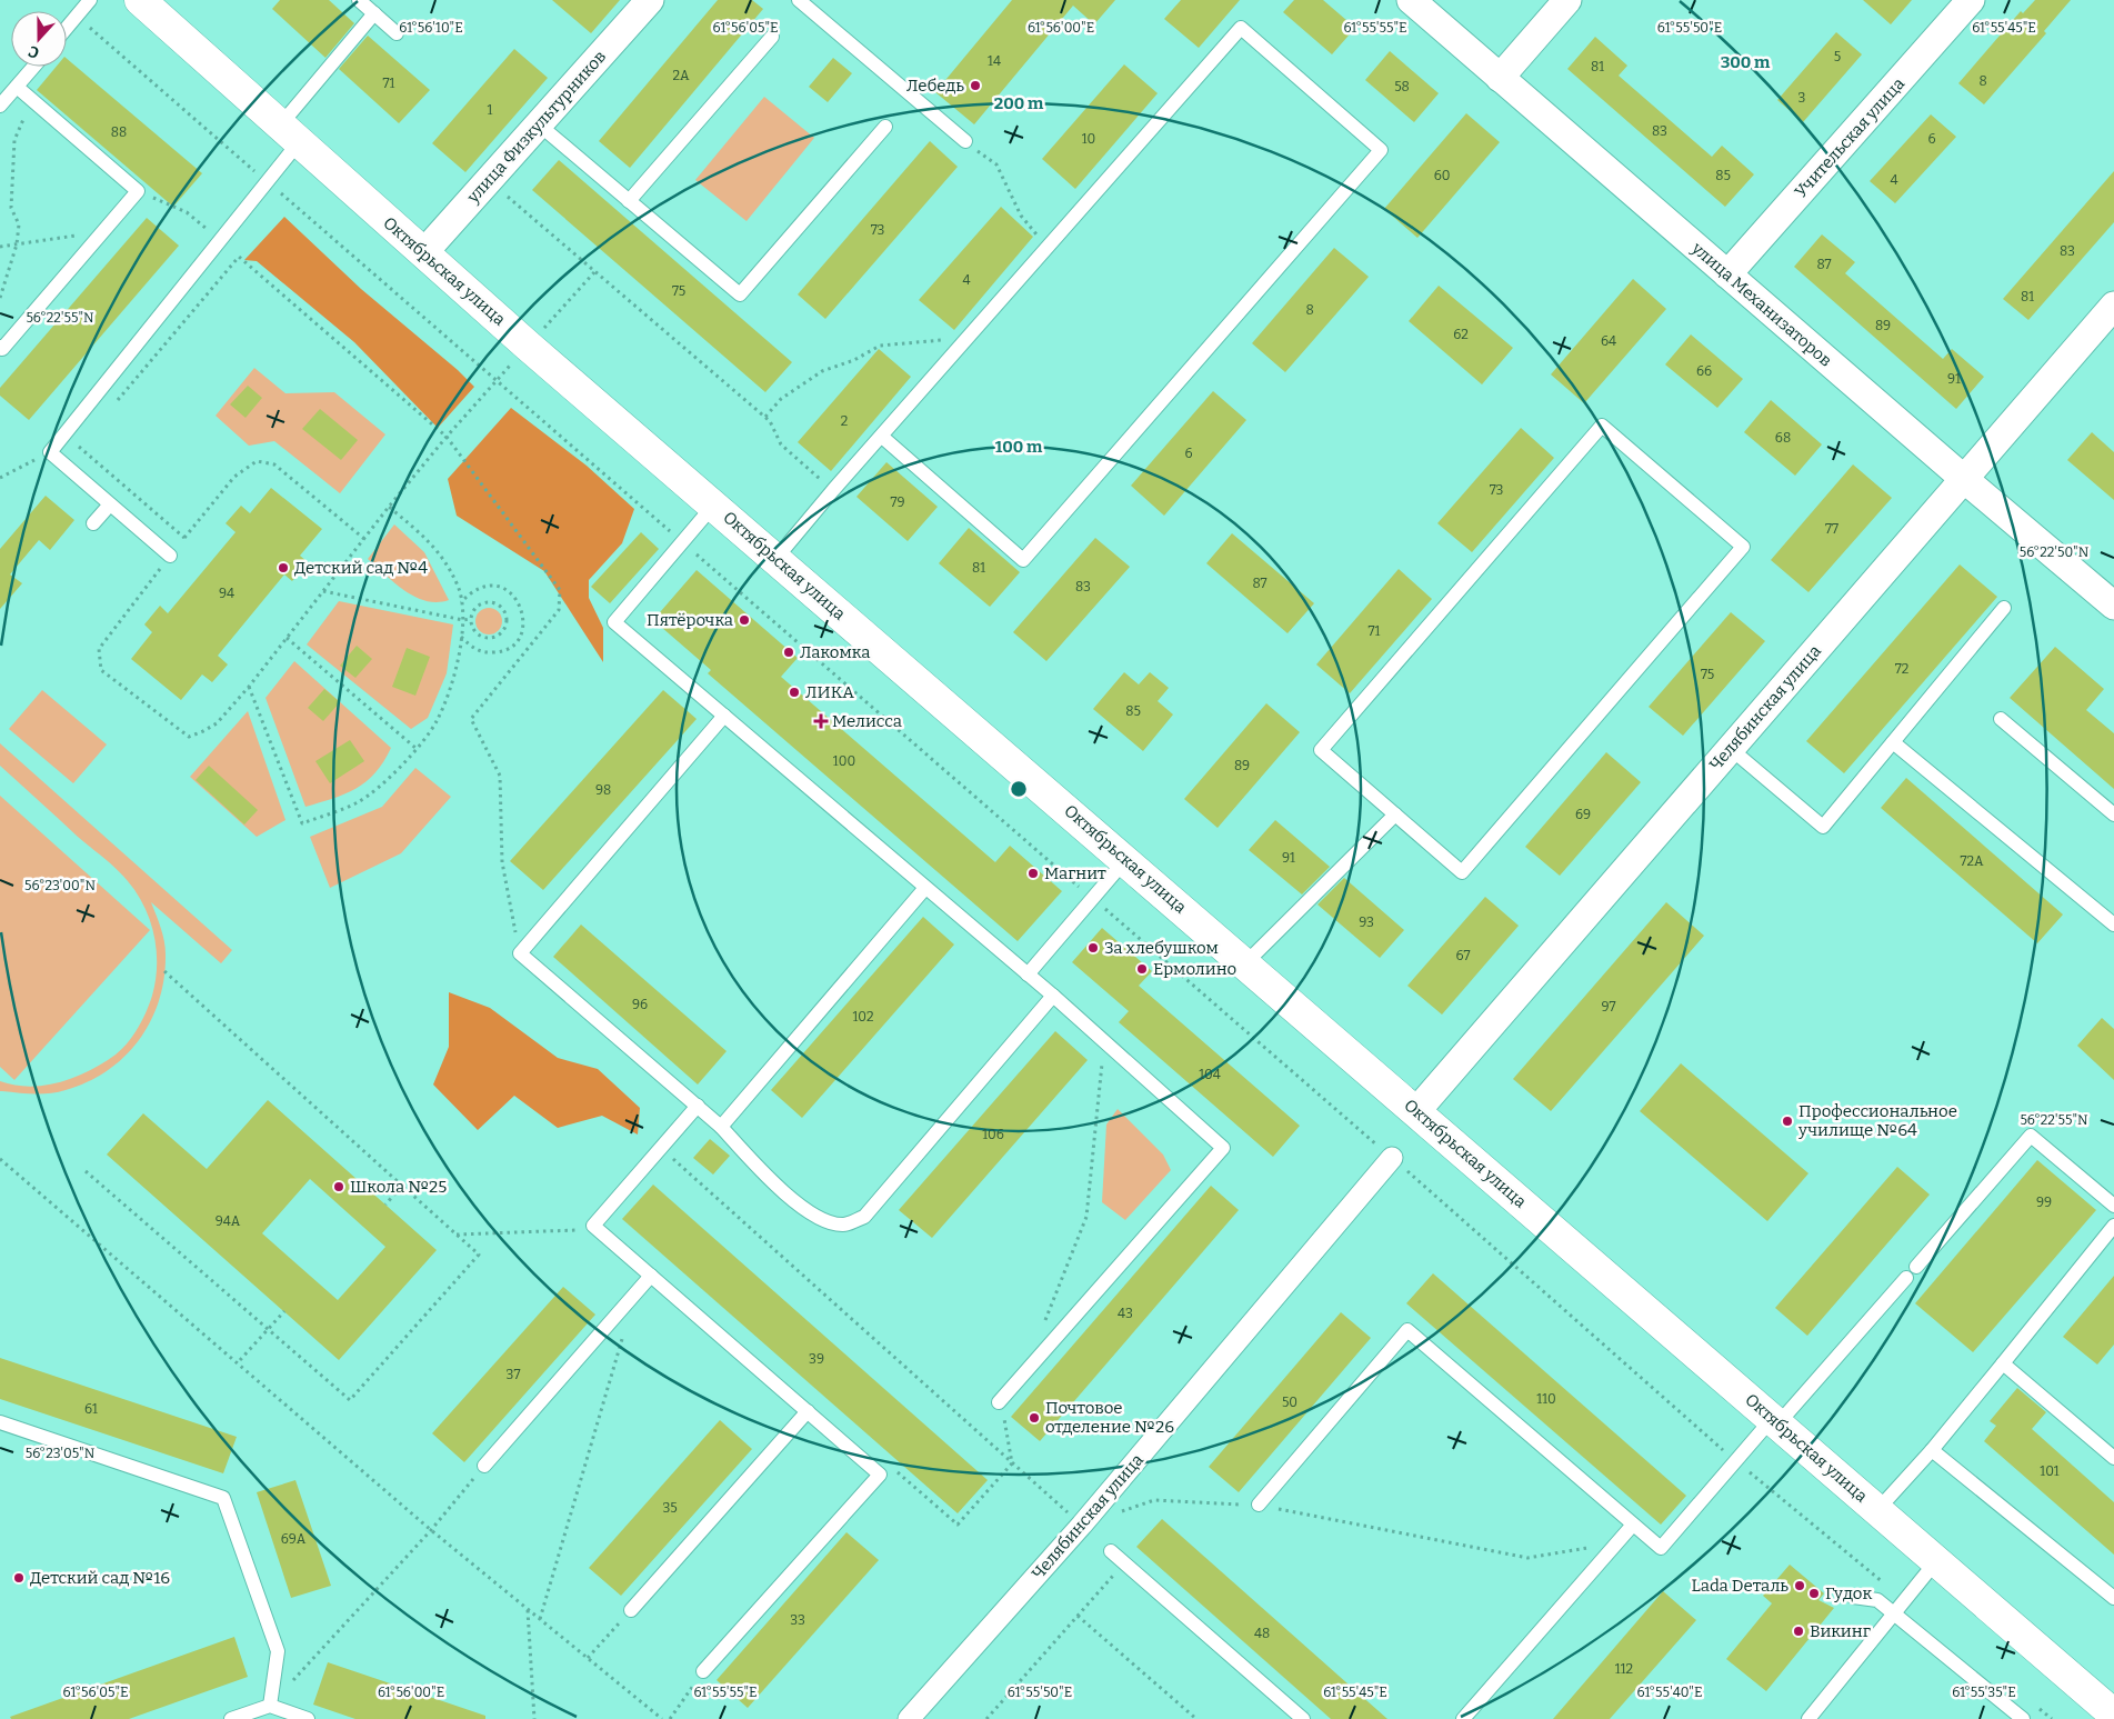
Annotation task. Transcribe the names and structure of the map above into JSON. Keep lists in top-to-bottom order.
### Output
{
  "streets": {
    "main road": ["Октябрьская улица"],
    "street": [
      "улица Физкультурников",
      "Учительская улица",
      "улица Механизаторов",
      "Челябинская улица"
    ]
  },
  "crossings": [
    ["улица Физкультурников", "Октябрьская улица"],
    ["Учительская улица", "улица Механизаторов"],
    ["Октябрьская улица", "Челябинская улица"],
    ["улица Механизаторов", "Челябинская улица"]
  ],
  "places": {
    "other": [
      "Лебедь",
      "Детский сад №4",
      "Пятёрочка",
      "Лакомка",
      "ЛИКА",
      "Магнит",
      "За хлебушком",
      "Ермолино",
      "Профессиональное училище №64",
      "Школа №25",
      "Почтовое отделение №26",
      "Детский сад №16",
      "Lada Dеталь",
      "Гудок",
      "Викинг"
    ],
    "health": ["Мелисса"]
  },
  "house_numbers": [
    "5",
    "14",
    "81",
    "2А",
    "8",
    "71",
    "58",
    "3",
    "1",
    "83",
    "88",
    "10",
    "6",
    "60",
    "85",
    "4",
    "73",
    "83",
    "87",
    "4",
    "75",
    "81",
    "8",
    "89",
    "62",
    "64",
    "66",
    "91",
    "2",
    "68",
    "6",
    "73",
    "79",
    "77",
    "81",
    "87",
    "83",
    "94",
    "71",
    "72",
    "75",
    "85",
    "100",
    "89",
    "98",
    "69",
    "91",
    "72А",
    "93",
    "67",
    "96",
    "97",
    "102",
    "104",
    "106",
    "99",
    "94А",
    "43",
    "39",
    "37",
    "110",
    "50",
    "61",
    "101",
    "35",
    "69А",
    "33",
    "48",
    "112"
  ],
  "north": "bottom",
  "coordinates": [
    "61°56'10\"E",
    "61°56'05\"E",
    "61°56'00\"E",
    "61°55'55\"E",
    "61°55'50\"E",
    "61°55'45\"E",
    "56°22'55\"N",
    "56°22'50\"N",
    "56°23'00\"N",
    "56°23'05\"N",
    "61°55'40\"E",
    "61°55'35\"E"
  ],
  "rings": ["300 m", "200 m", "100 m"]
}
